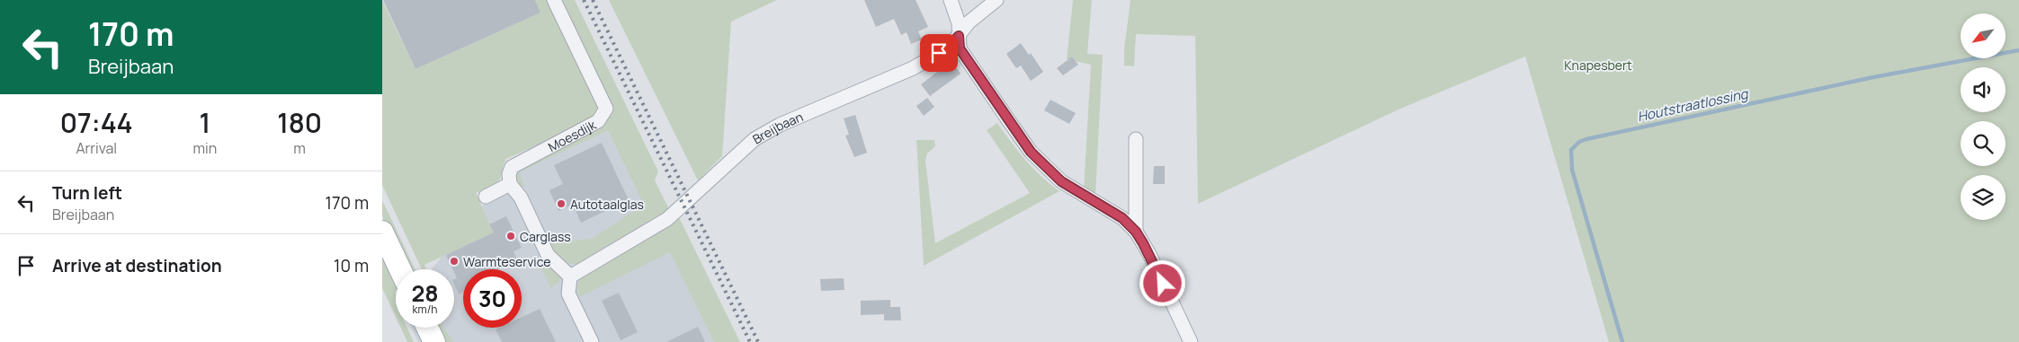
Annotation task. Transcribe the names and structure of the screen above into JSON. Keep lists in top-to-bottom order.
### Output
{
  "streets": {
    "street": ["Breijbaan", "Moesdijk"]
  },
  "water": ["Houtstraatlossing"],
  "parks": ["Knapesbert"],
  "places": ["Autotaalglas", "Carglass", "Warmteservice"],
  "north": "bottom left",
  "page": {
    "turn": ["170 m", "Breijbaan"],
    "eta": [
      "07:44",
      "Arrival",
      "1",
      "min",
      "180",
      "m"
    ],
    "list": [
      {
        "name": "Turn left",
        "note": "Breijbaan",
        "value": "170 m"
      },
      {
        "name": "Arrive at destination",
        "value": "10 m"
      }
    ],
    "speed": "28 km/h",
    "limit": "30"
  }
}
